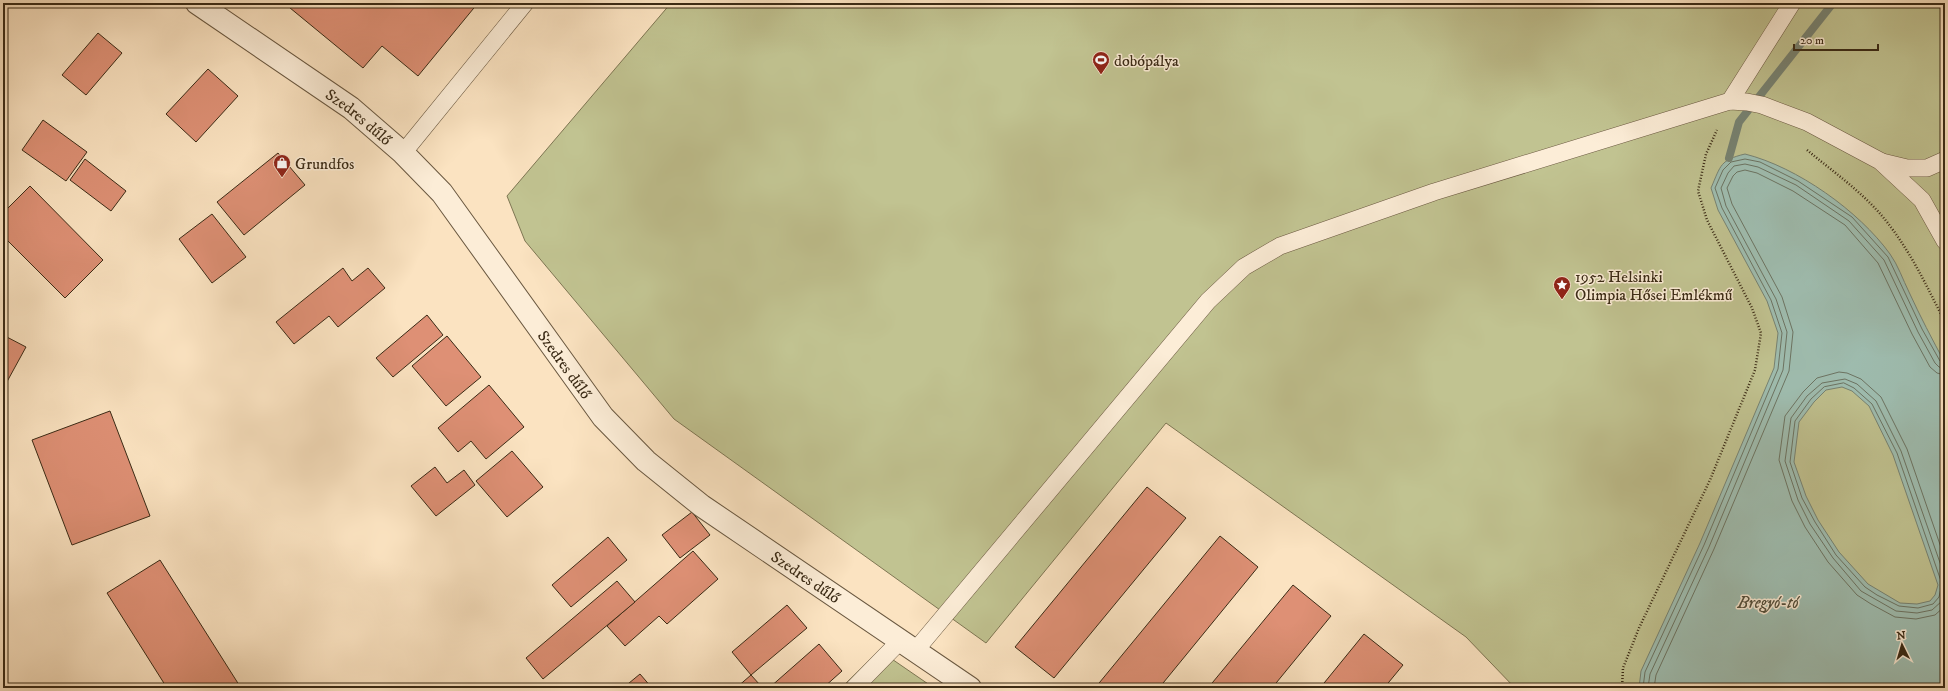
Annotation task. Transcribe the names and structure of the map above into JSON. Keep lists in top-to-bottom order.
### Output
{
  "streets": {
    "street": ["Szedres dűlő"]
  },
  "water": ["Bregyó-tó"],
  "places": {
    "sports": ["dobópálya"],
    "shop": ["Grundfos"],
    "place": ["1952 Helsinki Olimpia Hősei Emlékmű"]
  },
  "scale_bar": "20 m",
  "north": "top"
}
